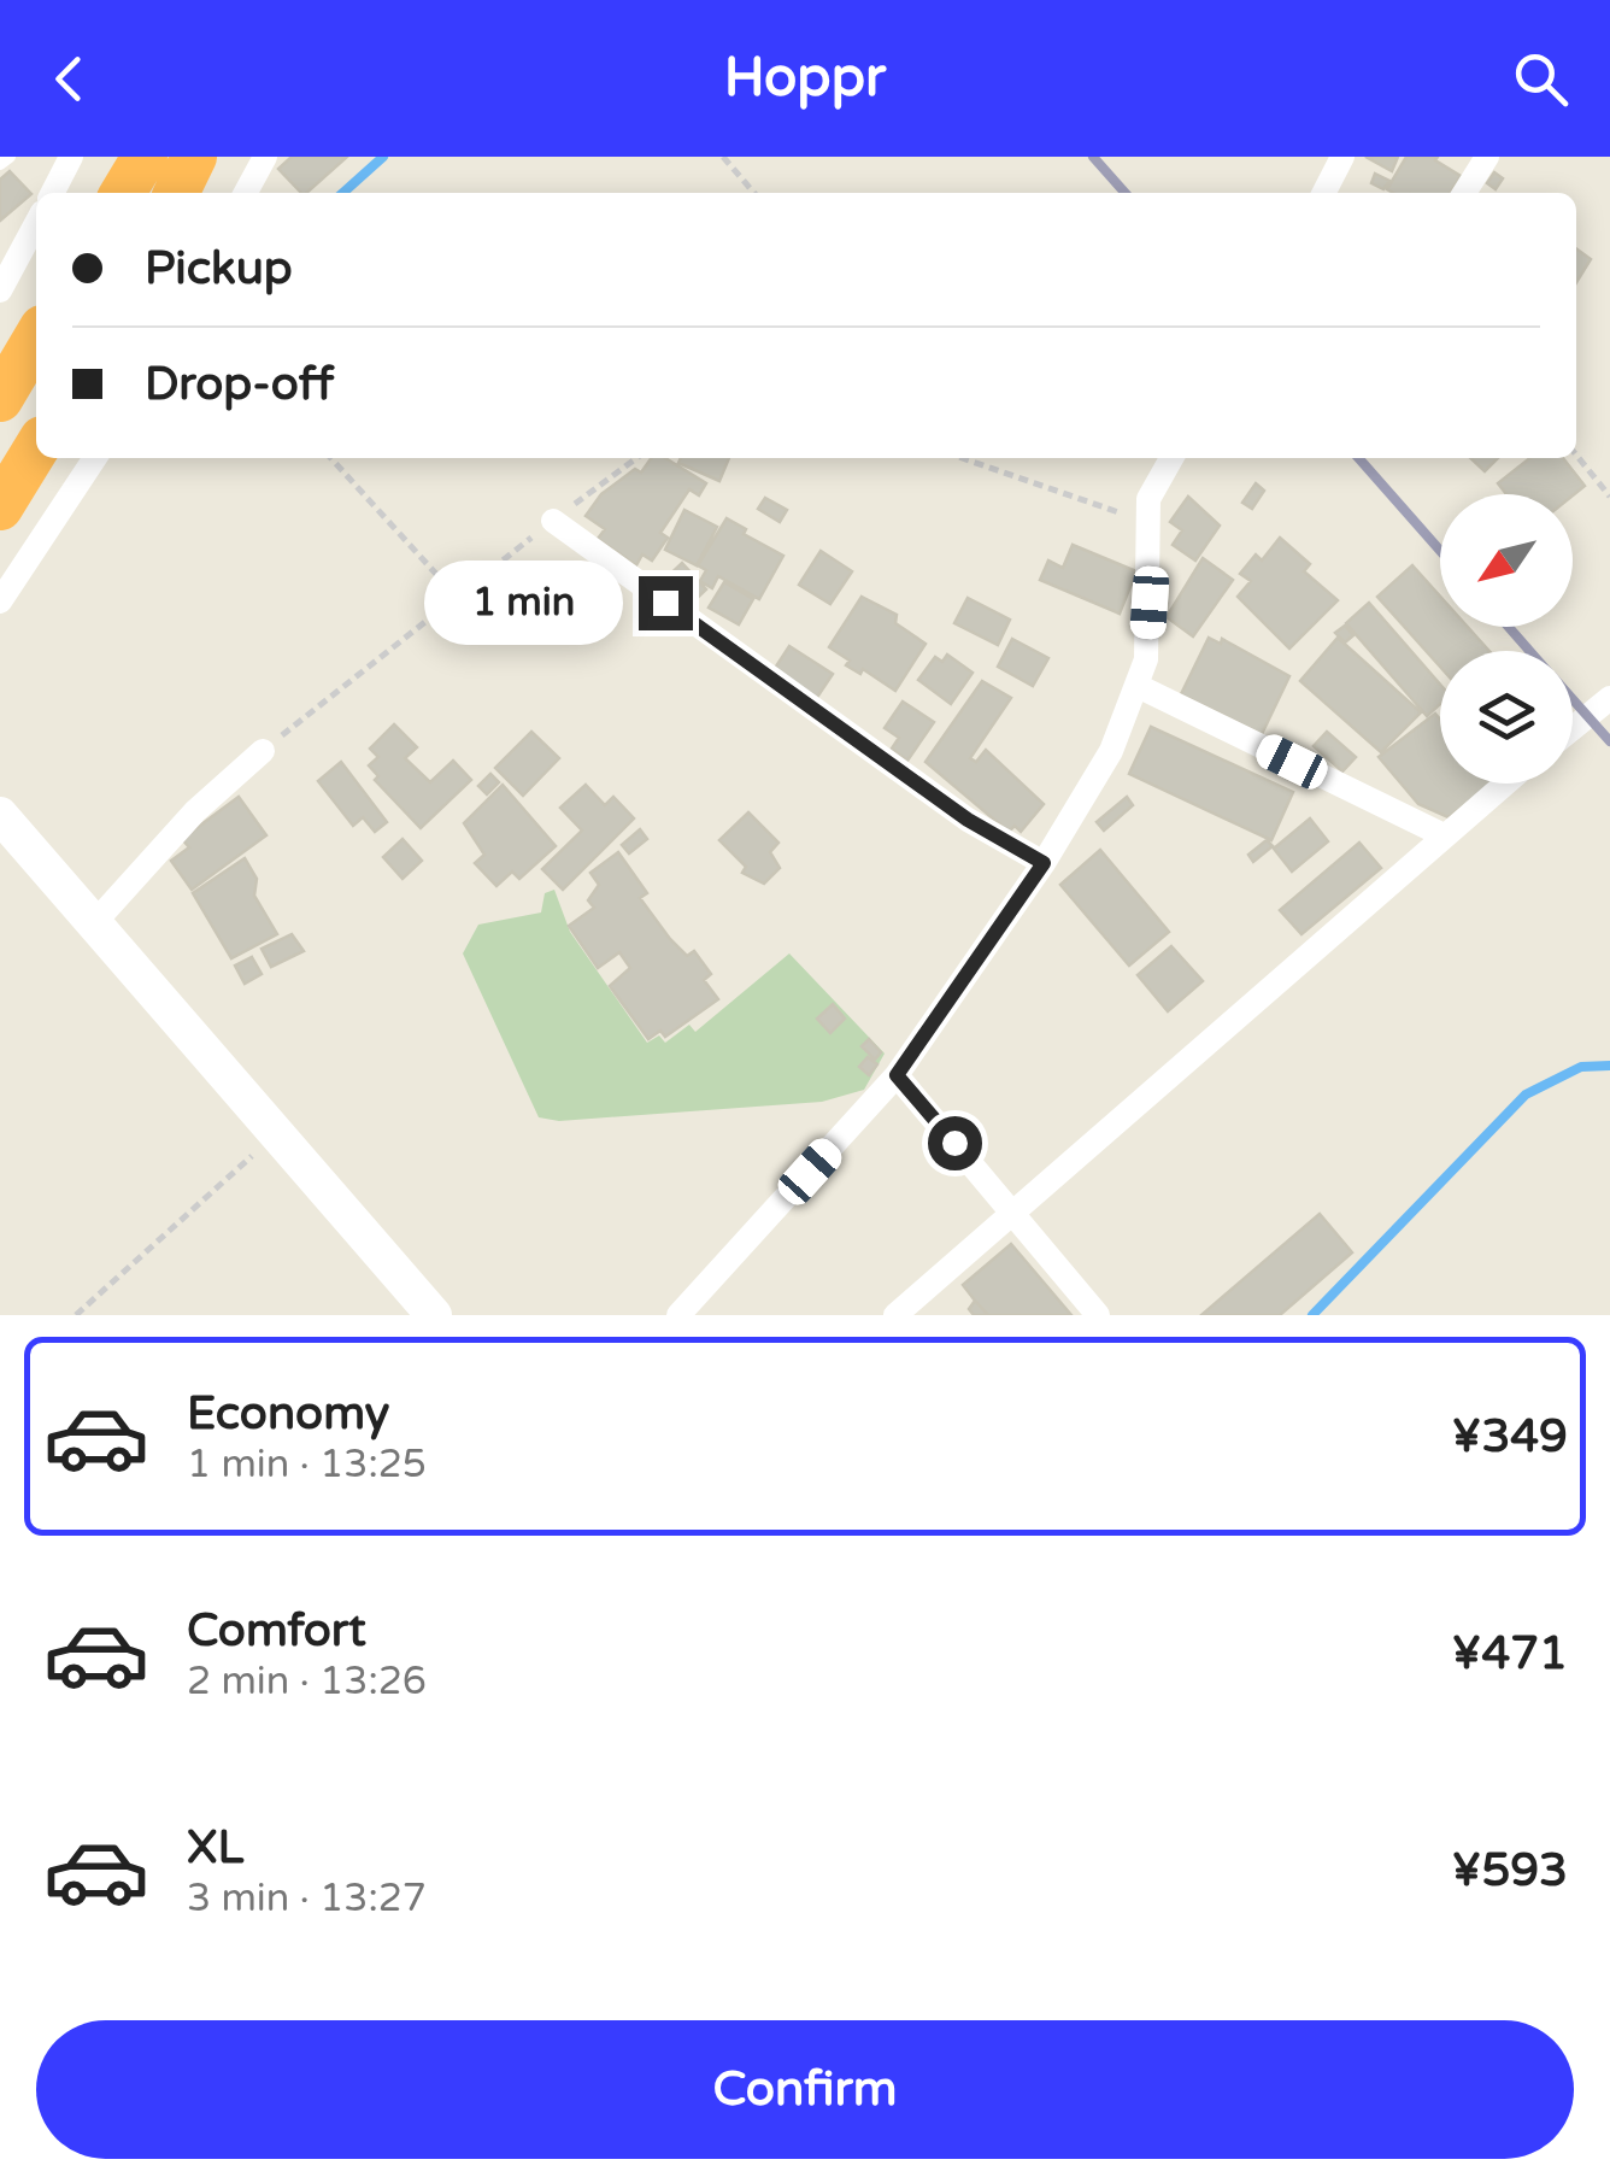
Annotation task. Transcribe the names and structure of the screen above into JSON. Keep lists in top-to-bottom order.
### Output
{
  "north": "bottom left",
  "page": {
    "header": "Hoppr",
    "banner": ["Pickup", "Drop-off"],
    "bubble": "1 min",
    "list": [
      {
        "name": "Economy",
        "note": "1 min · 13:25",
        "value": "¥349"
      },
      {
        "name": "Comfort",
        "note": "2 min · 13:26",
        "value": "¥471"
      },
      {
        "name": "XL",
        "note": "3 min · 13:27",
        "value": "¥593"
      }
    ],
    "buttons": "Confirm"
  }
}
